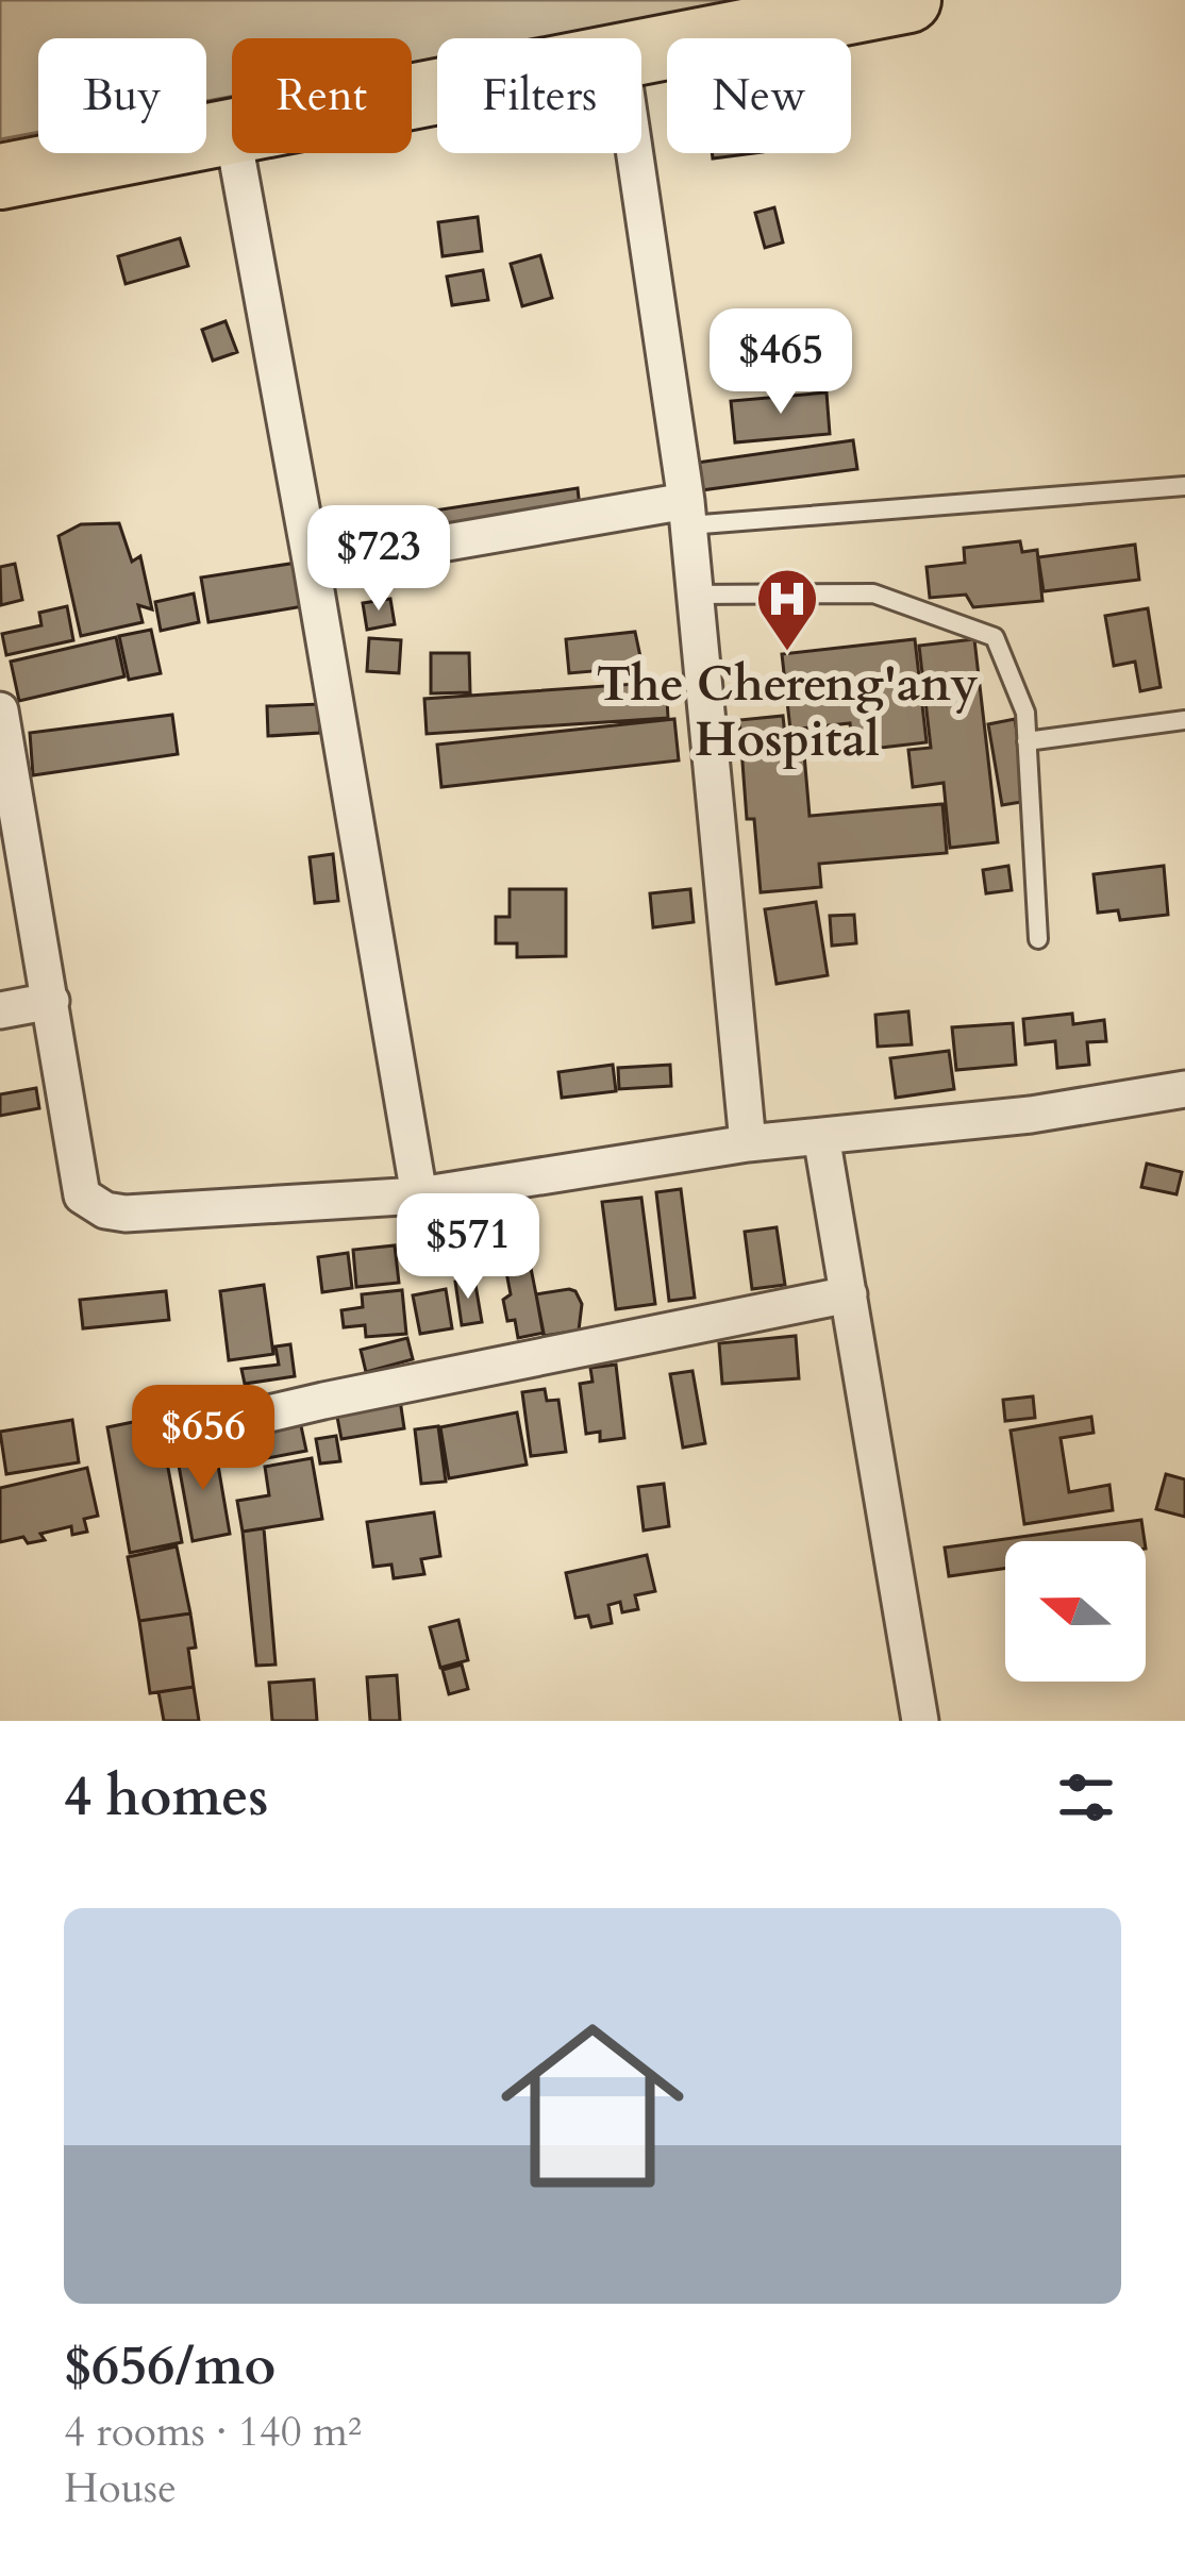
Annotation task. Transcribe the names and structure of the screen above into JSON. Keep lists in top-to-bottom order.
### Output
{
  "places": {
    "hospital": ["The Chereng'any Hospital"]
  },
  "north": "left",
  "page": {
    "chip": [
      "Buy",
      "Rent",
      "Filters",
      "New"
    ],
    "price": [
      "$465",
      "$723",
      "$571",
      "$656"
    ],
    "heading": "4 homes",
    "list": [
      {
        "name": "$656/mo",
        "note": "4 rooms · 140 m² · House"
      }
    ]
  }
}
